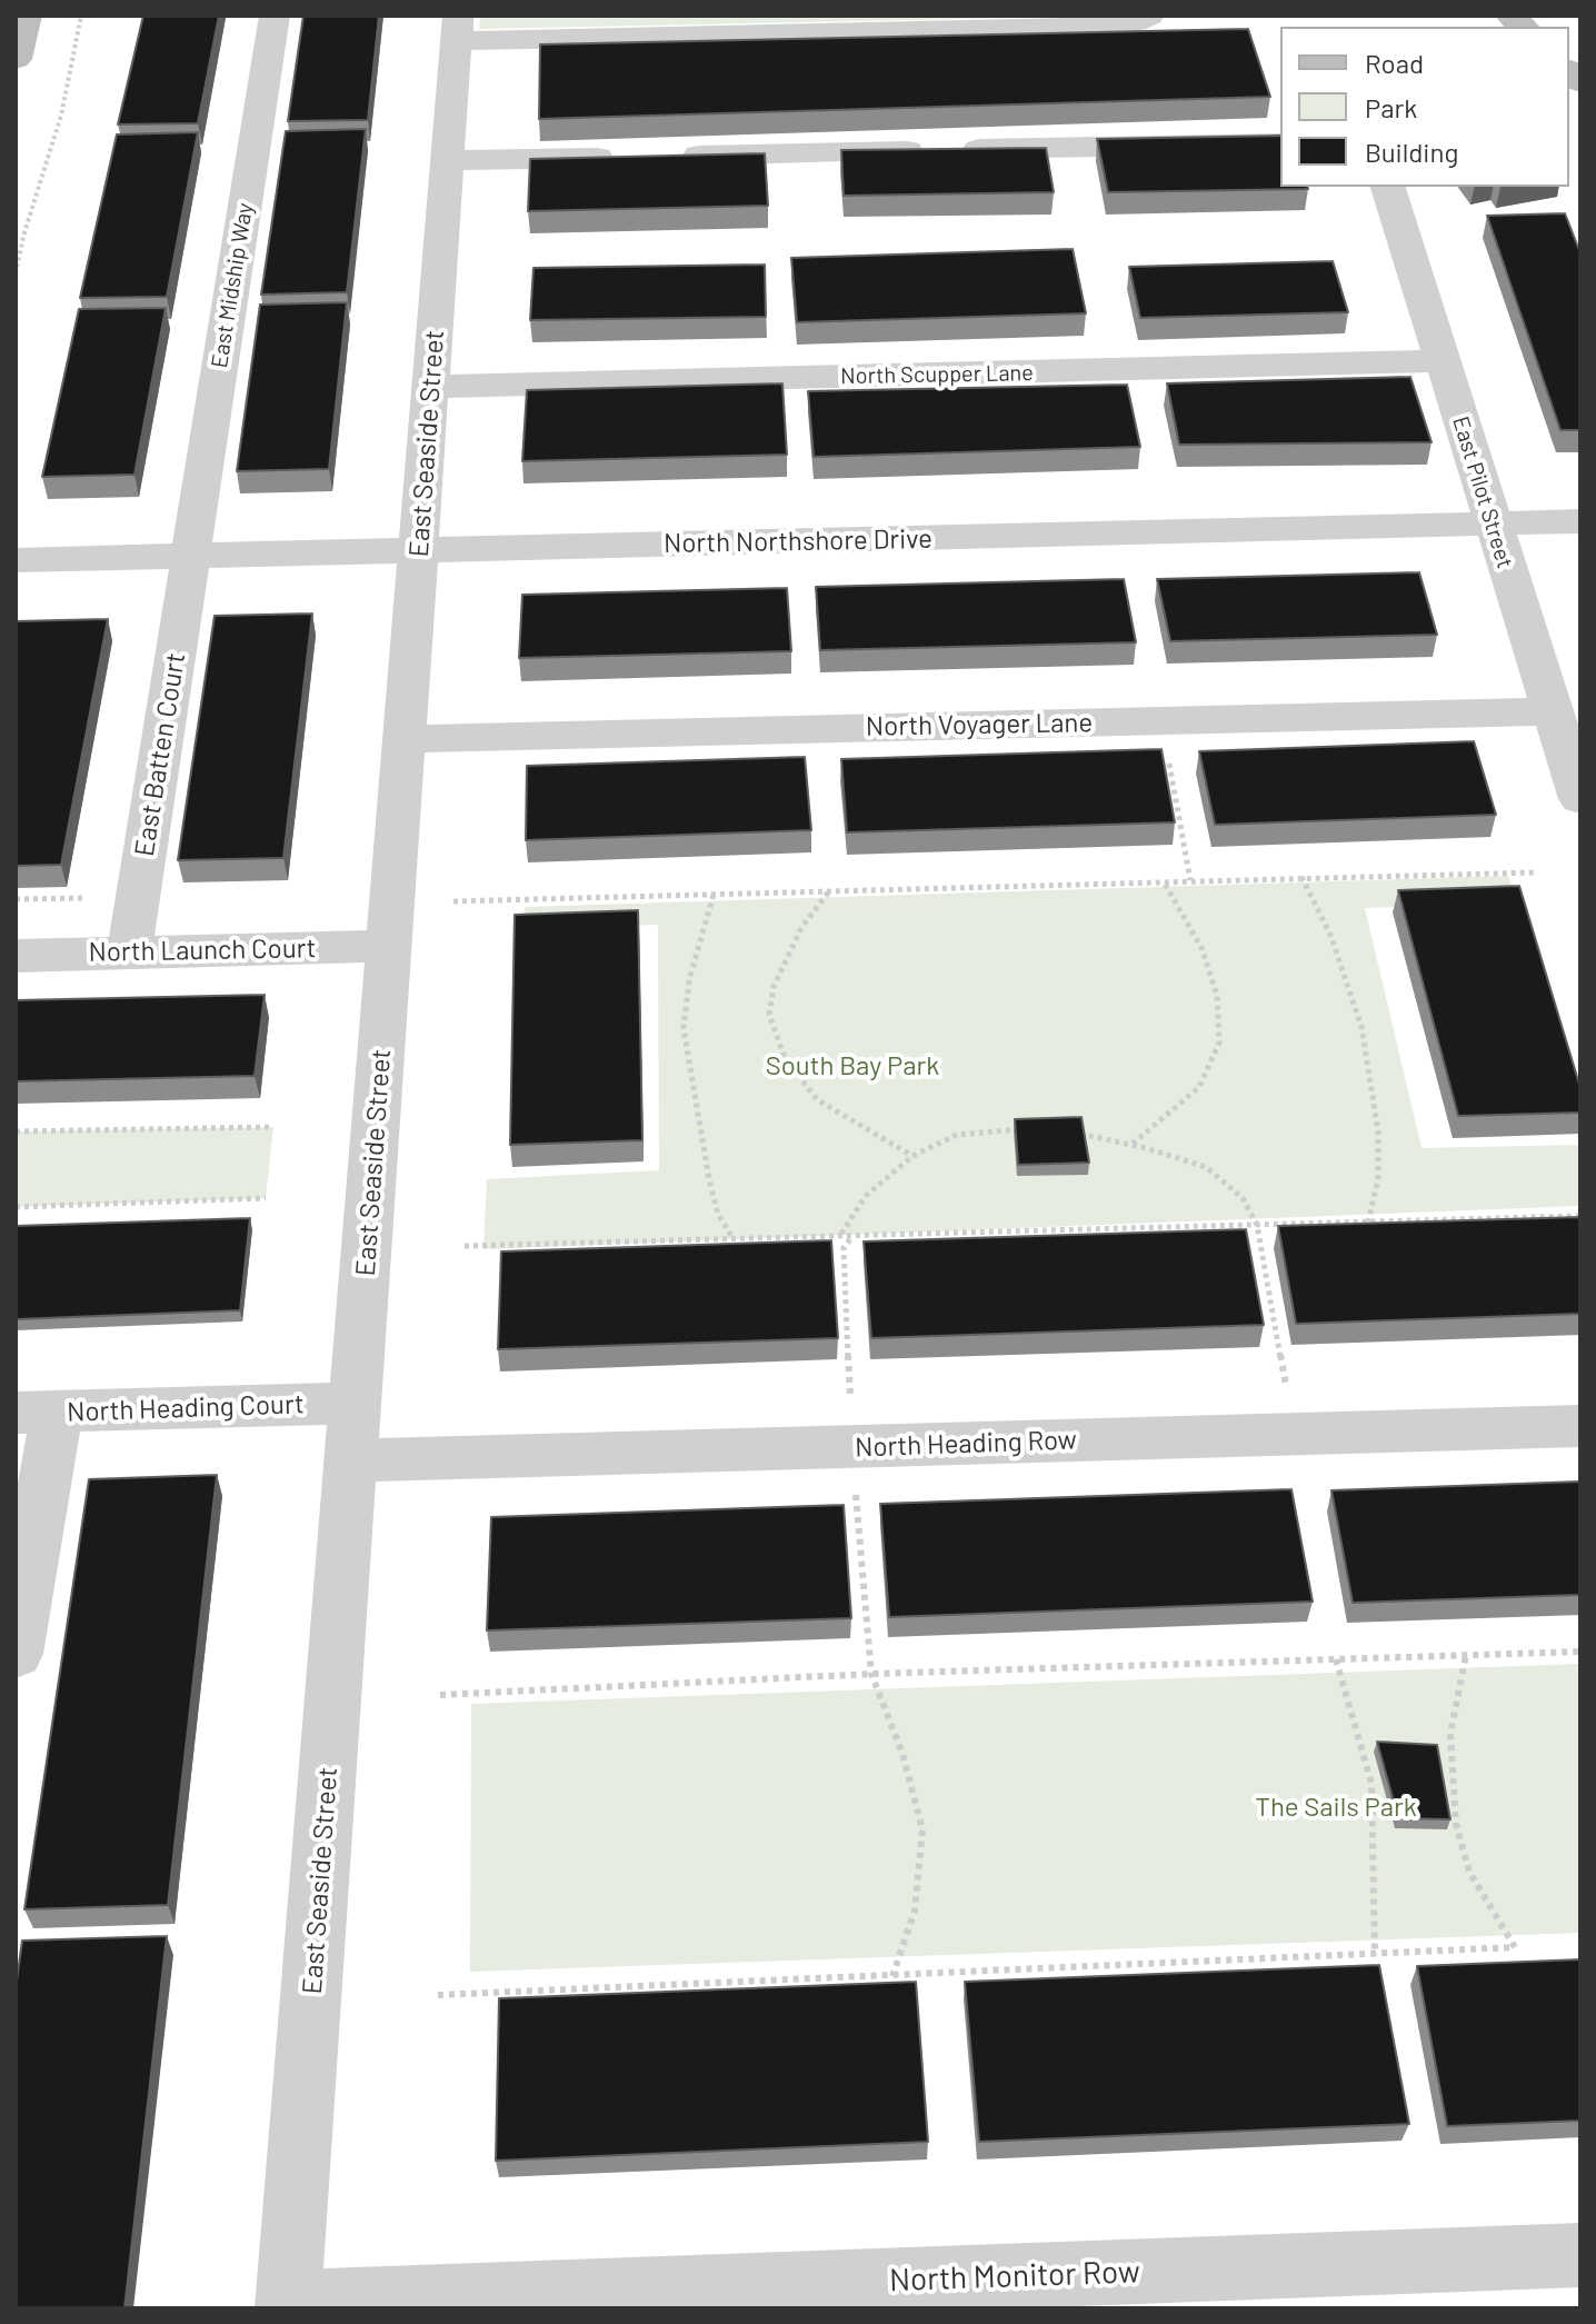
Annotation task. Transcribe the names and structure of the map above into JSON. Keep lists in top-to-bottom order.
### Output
{
  "streets": {
    "street": [
      "East Midship Way",
      "North Scupper Lane",
      "East Seaside Street",
      "East Pilot Street",
      "North Northshore Drive",
      "North Voyager Lane",
      "East Batten Court",
      "North Launch Court",
      "North Heading Court",
      "North Heading Row",
      "North Monitor Row"
    ]
  },
  "crossings": [
    ["East Midship Way", "North Northshore Drive"],
    ["East Midship Way", "East Batten Court"],
    ["North Scupper Lane", "East Seaside Street"],
    ["North Scupper Lane", "East Pilot Street"],
    ["East Seaside Street", "North Northshore Drive"],
    ["East Seaside Street", "North Voyager Lane"],
    ["East Seaside Street", "North Launch Court"],
    ["East Seaside Street", "North Heading Court"],
    ["East Seaside Street", "North Heading Row"],
    ["East Seaside Street", "North Monitor Row"],
    ["East Pilot Street", "North Northshore Drive"],
    ["East Pilot Street", "North Voyager Lane"],
    ["North Northshore Drive", "East Batten Court"],
    ["East Batten Court", "North Launch Court"]
  ],
  "parks": ["South Bay Park", "The Sails Park"],
  "legend": ["Road", "Park", "Building"]
}
